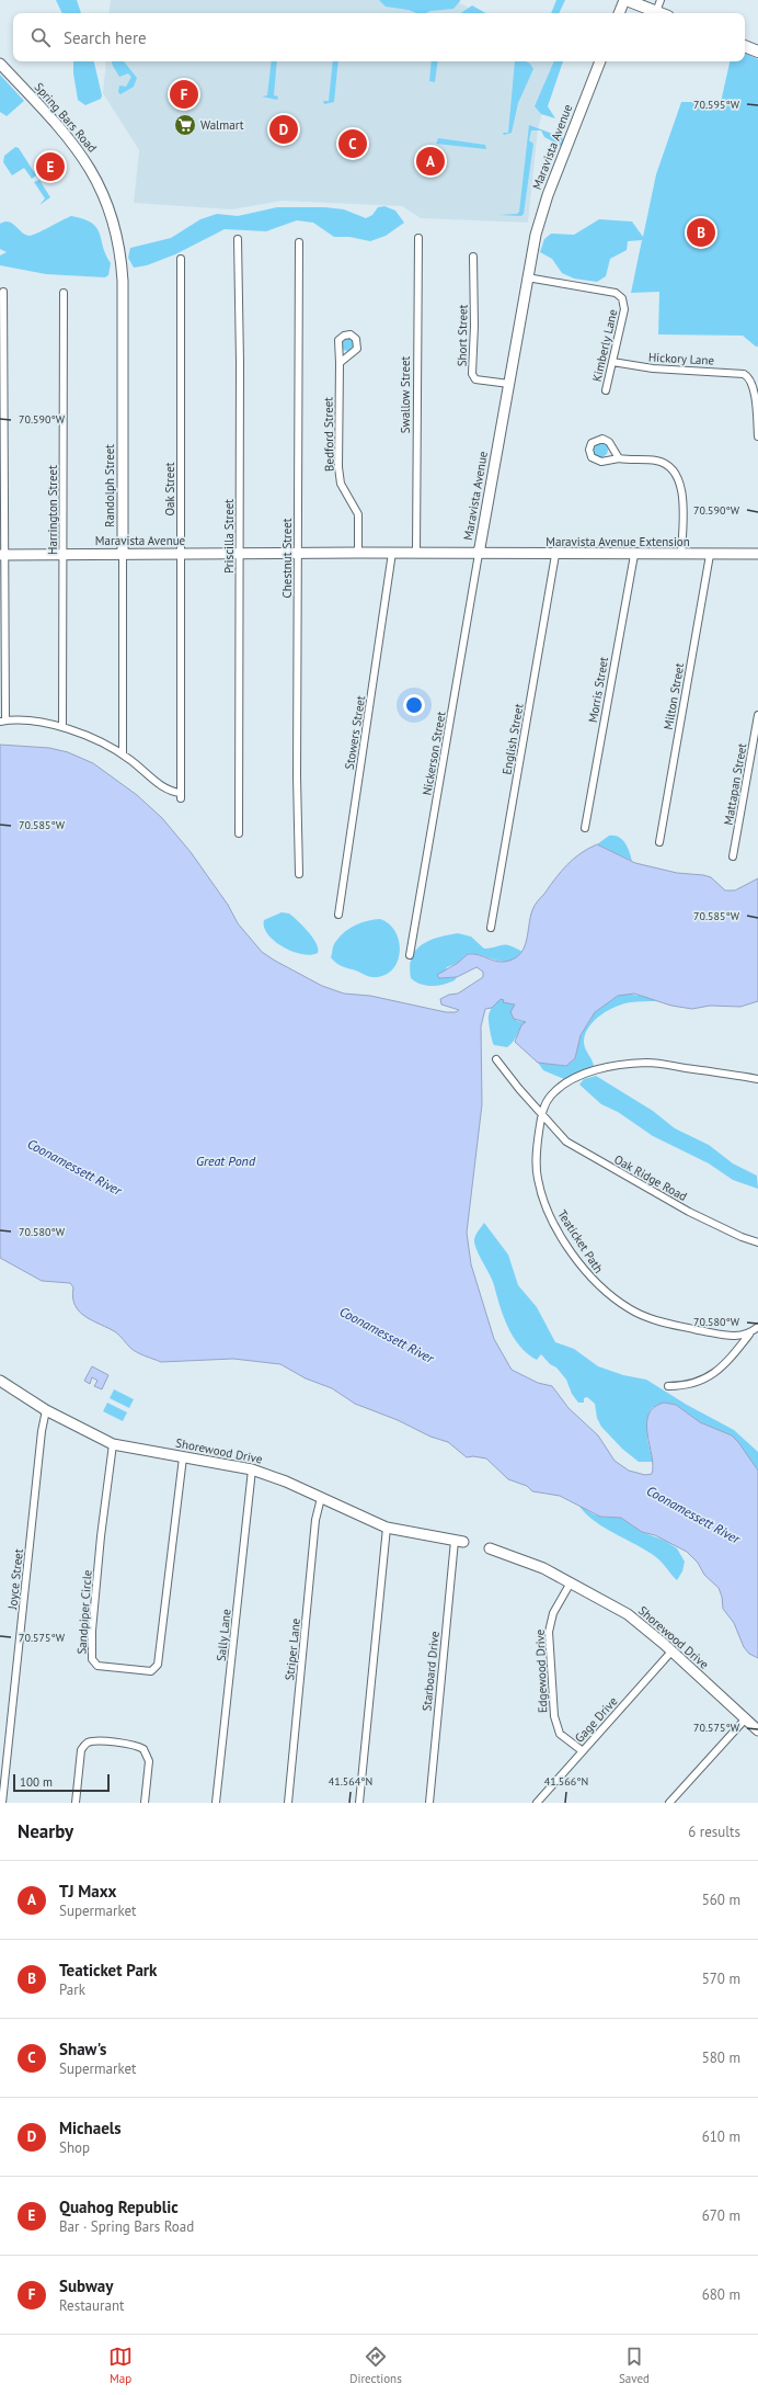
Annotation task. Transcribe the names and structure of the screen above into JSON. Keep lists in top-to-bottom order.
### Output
{
  "streets": {
    "street": [
      "Spring Bars Road",
      "Maravista Avenue",
      "Short Street",
      "Kimberly Lane",
      "Hickory Lane",
      "Swallow Street",
      "Bedford Street",
      "Randolph Street",
      "Oak Street",
      "Harrington Street",
      "Priscilla Street",
      "Maravista Avenue Extension",
      "Chestnut Street",
      "Morris Street",
      "Milton Street",
      "Stowers Street",
      "English Street",
      "Nickerson Street",
      "Mattapan Street",
      "Oak Ridge Road",
      "Teaticket Path",
      "Shorewood Drive",
      "Joyce Street",
      "Sandpiper Circle",
      "Sally Lane",
      "Striper Lane",
      "Starboard Drive",
      "Edgewood Drive",
      "Gage Drive"
    ]
  },
  "crossings": [
    ["Spring Bars Road", "Randolph Street"],
    ["Maravista Avenue", "Short Street"],
    ["Maravista Avenue", "Kimberly Lane"],
    ["Maravista Avenue", "Swallow Street"],
    ["Maravista Avenue", "Bedford Street"],
    ["Maravista Avenue", "Randolph Street"],
    ["Maravista Avenue", "Oak Street"],
    ["Maravista Avenue", "Harrington Street"],
    ["Maravista Avenue", "Priscilla Street"],
    ["Maravista Avenue", "Maravista Avenue Extension"],
    ["Maravista Avenue", "Chestnut Street"],
    ["Maravista Avenue", "Stowers Street"],
    ["Maravista Avenue", "Nickerson Street"],
    ["Kimberly Lane", "Hickory Lane"],
    ["Randolph Street", "Oak Street"],
    ["Maravista Avenue Extension", "Morris Street"],
    ["Maravista Avenue Extension", "Milton Street"],
    ["Maravista Avenue Extension", "English Street"],
    ["Maravista Avenue Extension", "Nickerson Street"],
    ["Oak Ridge Road", "Teaticket Path"],
    ["Shorewood Drive", "Joyce Street"],
    ["Shorewood Drive", "Sandpiper Circle"],
    ["Shorewood Drive", "Sally Lane"],
    ["Shorewood Drive", "Striper Lane"],
    ["Shorewood Drive", "Starboard Drive"],
    ["Shorewood Drive", "Edgewood Drive"],
    ["Shorewood Drive", "Gage Drive"],
    ["Edgewood Drive", "Gage Drive"]
  ],
  "water": ["Great Pond", "Coonamessett River"],
  "places": {
    "supermarket": ["Walmart"]
  },
  "scale_bar": "100 m",
  "page": {
    "search": "Search here",
    "pins": [
      "F",
      "D",
      "C",
      "A",
      "E",
      "B"
    ],
    "scale": "100 m",
    "heading": ["Nearby", "6 results"],
    "list": [
      {
        "mark": "A",
        "name": "TJ Maxx",
        "note": "Supermarket",
        "value": "560 m"
      },
      {
        "mark": "B",
        "name": "Teaticket Park",
        "note": "Park",
        "value": "570 m"
      },
      {
        "mark": "C",
        "name": "Shaw's",
        "note": "Supermarket",
        "value": "580 m"
      },
      {
        "mark": "D",
        "name": "Michaels",
        "note": "Shop",
        "value": "610 m"
      },
      {
        "mark": "E",
        "name": "Quahog Republic",
        "note": "Bar · Spring Bars Road",
        "value": "670 m"
      },
      {
        "mark": "F",
        "name": "Subway",
        "note": "Restaurant",
        "value": "680 m"
      }
    ],
    "nav": ["Map", "Directions", "Saved"]
  },
  "coordinates": [
    "70.595°W",
    "70.590°W",
    "70.585°W",
    "70.580°W",
    "70.575°W",
    "41.564°N",
    "41.566°N"
  ]
}
